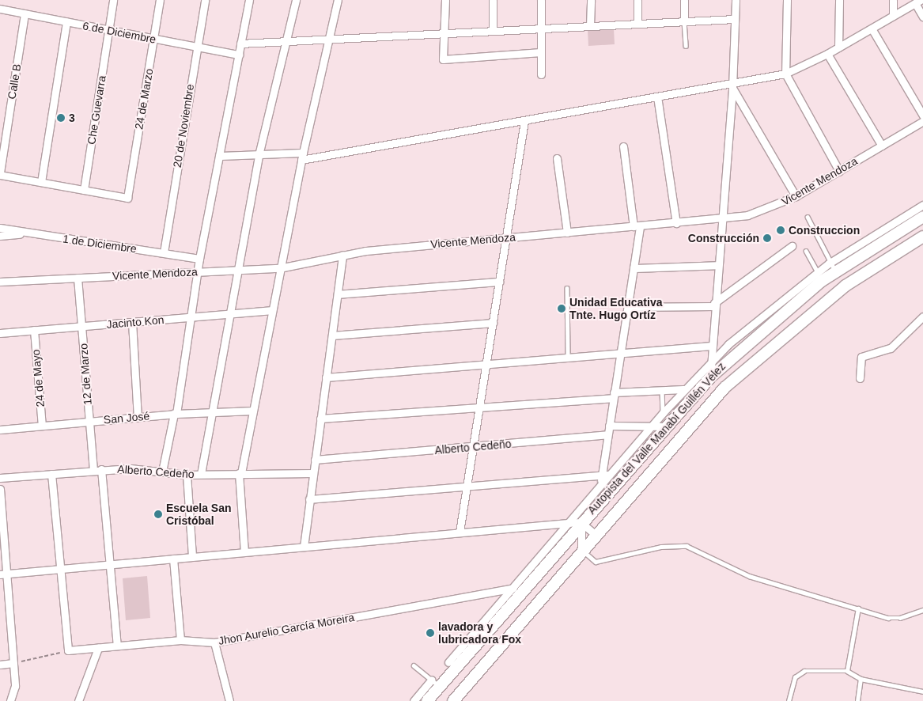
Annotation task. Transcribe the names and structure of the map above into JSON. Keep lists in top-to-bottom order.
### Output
{
  "streets": {
    "main road": ["Autopista del Valle Manabí Guillén Vélez"],
    "street": [
      "6 de Diciembre",
      "Calle B",
      "24 de Marzo",
      "Che Guevarra",
      "20 de Noviembre",
      "Vicente Mendoza",
      "1 de Diciembre",
      "Jacinto Kon",
      "12 de Marzo",
      "24 de Mayo",
      "San José",
      "Alberto Cedeño",
      "Jhon Aurelio García Moreira"
    ]
  },
  "crossings": [
    ["6 de Diciembre", "Calle B"],
    ["6 de Diciembre", "24 de Marzo"],
    ["6 de Diciembre", "Che Guevarra"],
    ["6 de Diciembre", "20 de Noviembre"],
    ["24 de Marzo", "Che Guevarra"],
    ["20 de Noviembre", "1 de Diciembre"],
    ["Vicente Mendoza", "12 de Marzo"],
    ["Jacinto Kon", "12 de Marzo"],
    ["Jacinto Kon", "24 de Mayo"],
    ["12 de Marzo", "San José"],
    ["12 de Marzo", "Alberto Cedeño"],
    ["24 de Mayo", "San José"],
    ["Autopista del Valle Manabí Guillén Vélez", "Jhon Aurelio García Moreira"]
  ],
  "places": [
    "3",
    "Construccion",
    "Construcción",
    "Unidad Educativa Tnte. Hugo Ortíz",
    "Escuela San Cristóbal",
    "lavadora y lubricadora Fox"
  ]
}
